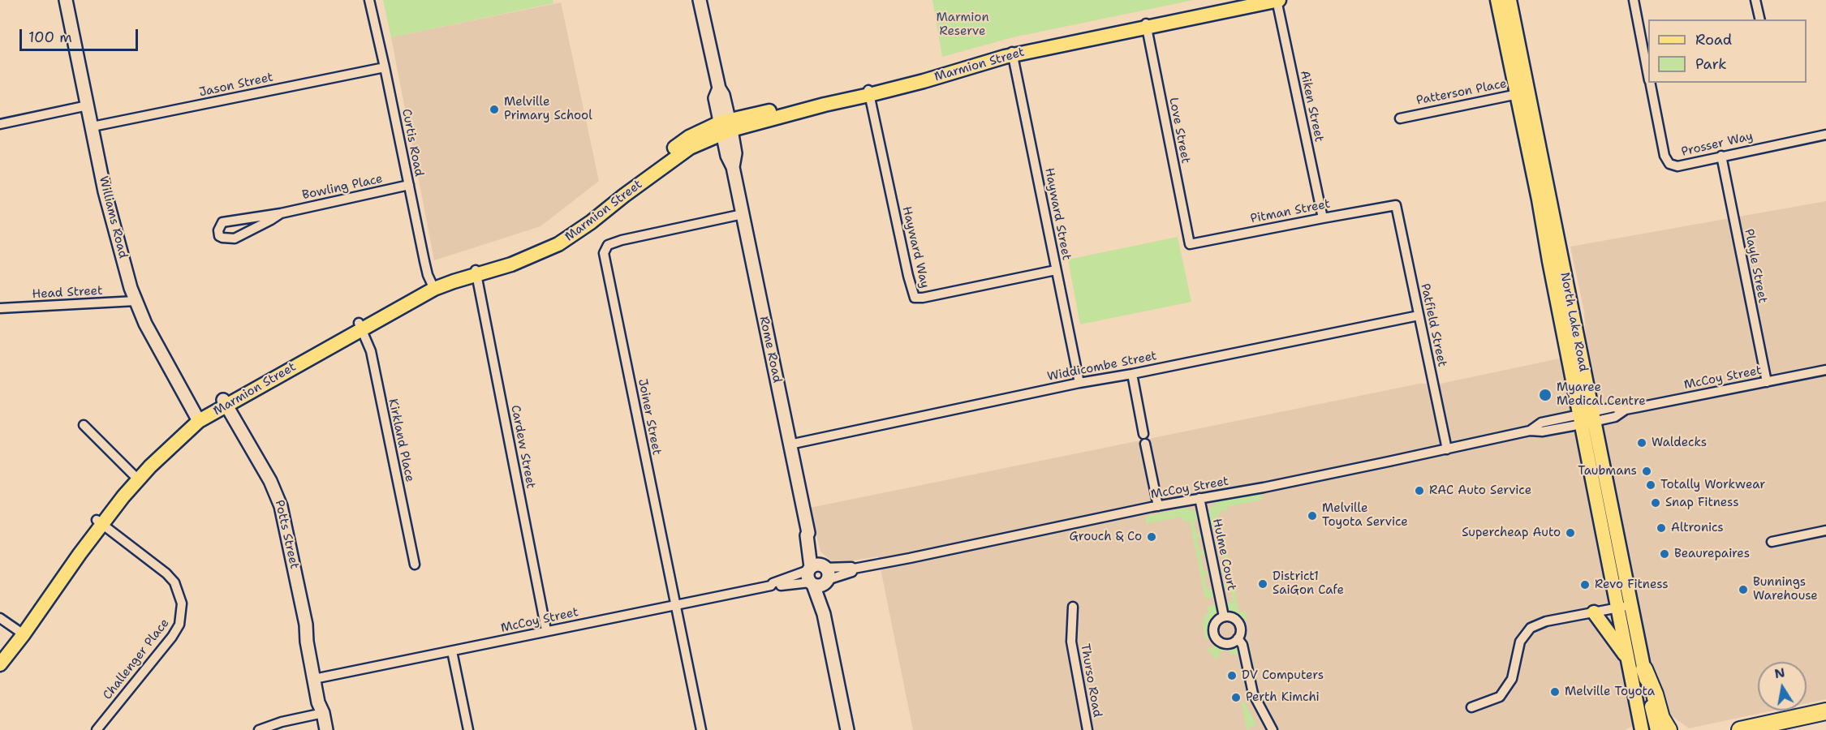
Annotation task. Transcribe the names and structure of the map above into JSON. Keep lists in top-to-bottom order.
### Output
{
  "streets": {
    "main road": ["Marmion Street", "North Lake Road"],
    "street": [
      "Jason Street",
      "Patterson Place",
      "Aiken Street",
      "Love Street",
      "Curtis Road",
      "Prosser Way",
      "Bowling Place",
      "Pitman Street",
      "Hayward Street",
      "Williams Road",
      "Hayward Way",
      "Playle Street",
      "Head Street",
      "Patfield Street",
      "Rome Road",
      "Widdicombe Street",
      "McCoy Street",
      "Joiner Street",
      "Kirkland Place",
      "Cardew Street",
      "Potts Street",
      "Hulme Court",
      "Challenger Place",
      "Thurso Road"
    ]
  },
  "crossings": [
    ["Marmion Street", "Aiken Street"],
    ["Marmion Street", "Love Street"],
    ["Marmion Street", "Curtis Road"],
    ["Marmion Street", "Hayward Street"],
    ["Marmion Street", "Williams Road"],
    ["Marmion Street", "Hayward Way"],
    ["Marmion Street", "Rome Road"],
    ["Marmion Street", "Kirkland Place"],
    ["Marmion Street", "Cardew Street"],
    ["Marmion Street", "Potts Street"],
    ["Marmion Street", "Challenger Place"],
    ["Jason Street", "Curtis Road"],
    ["Jason Street", "Williams Road"],
    ["Patterson Place", "North Lake Road"],
    ["Aiken Street", "Pitman Street"],
    ["Love Street", "Pitman Street"],
    ["Curtis Road", "Bowling Place"],
    ["Prosser Way", "Playle Street"],
    ["Pitman Street", "Patfield Street"],
    ["Hayward Street", "Hayward Way"],
    ["Hayward Street", "Widdicombe Street"],
    ["Williams Road", "Head Street"],
    ["Playle Street", "McCoy Street"],
    ["North Lake Road", "McCoy Street"],
    ["Patfield Street", "Widdicombe Street"],
    ["Patfield Street", "McCoy Street"],
    ["Rome Road", "Widdicombe Street"],
    ["Rome Road", "McCoy Street"],
    ["Rome Road", "Joiner Street"],
    ["McCoy Street", "Joiner Street"],
    ["McCoy Street", "Cardew Street"],
    ["McCoy Street", "Potts Street"],
    ["McCoy Street", "Hulme Court"]
  ],
  "parks": ["Marmion Reserve"],
  "places": [
    "Melville Primary School",
    "Myaree Medical Centre",
    "Waldecks",
    "Taubmans",
    "Totally Workwear",
    "RAC Auto Service",
    "Snap Fitness",
    "Melville Toyota Service",
    "Altronics",
    "Supercheap Auto",
    "Grouch & Co",
    "Beaurepaires",
    "District1 SaiGon Cafe",
    "Revo Fitness",
    "Bunnings Warehouse",
    "DV Computers",
    "Melville Toyota",
    "Perth Kimchi"
  ],
  "legend": ["Road", "Park"],
  "scale_bar": "100 m",
  "north": "top"
}
